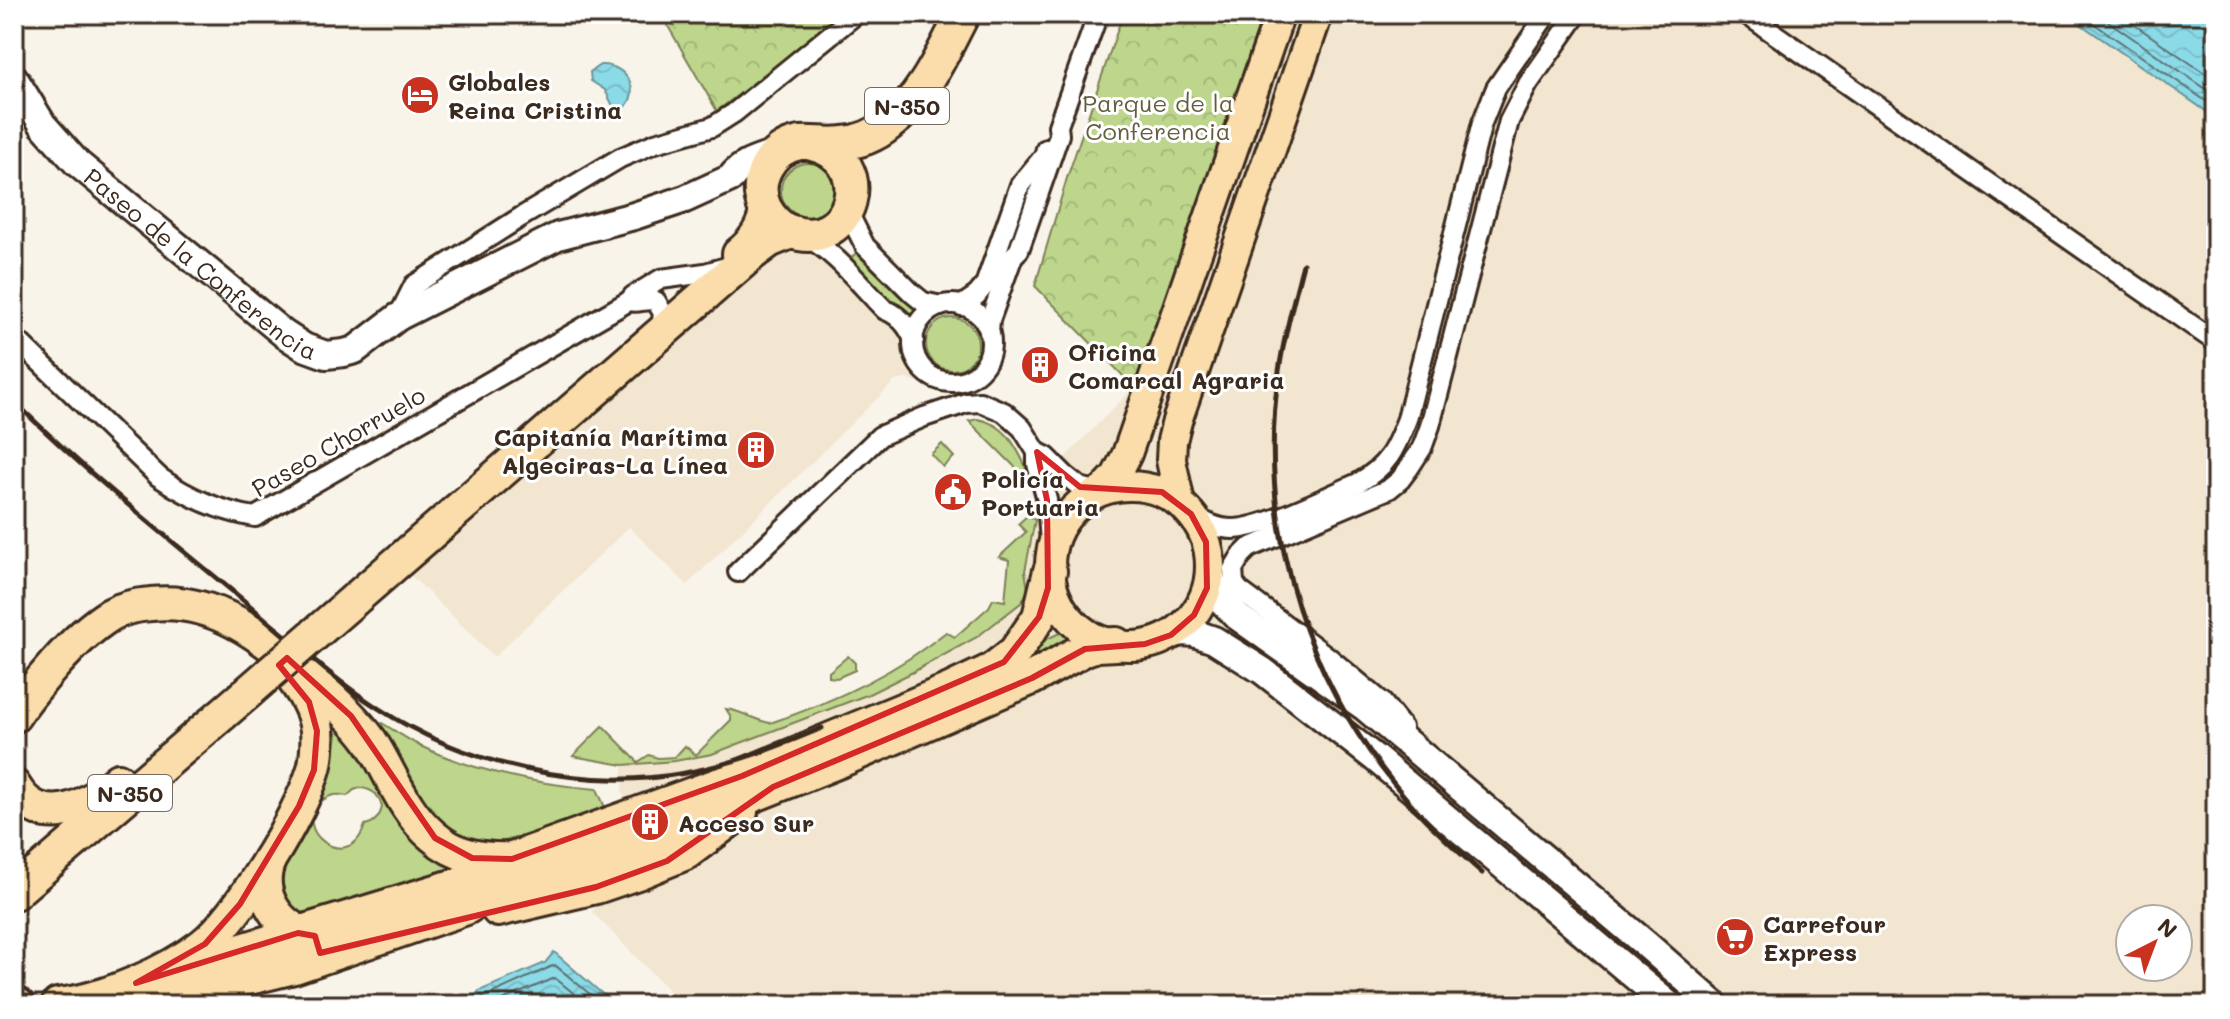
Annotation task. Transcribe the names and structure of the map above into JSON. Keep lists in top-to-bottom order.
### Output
{
  "streets": {
    "highway": ["N-350"],
    "main road": ["Paseo de la Conferencia"],
    "street": ["Paseo Chorruelo"]
  },
  "crossings": [
    ["N-350", "Paseo de la Conferencia"],
    ["N-350", "Paseo Chorruelo"]
  ],
  "parks": ["Parque de la Conferencia"],
  "places": {
    "hotel": ["Globales Reina Cristina"],
    "building": ["Oficina Comarcal Agraria", "Capitanía Marítima Algeciras-La Línea", "Acceso Sur"],
    "public building": ["Policía Portuaria"],
    "supermarket": ["Carrefour Express"]
  },
  "north": "top right"
}
